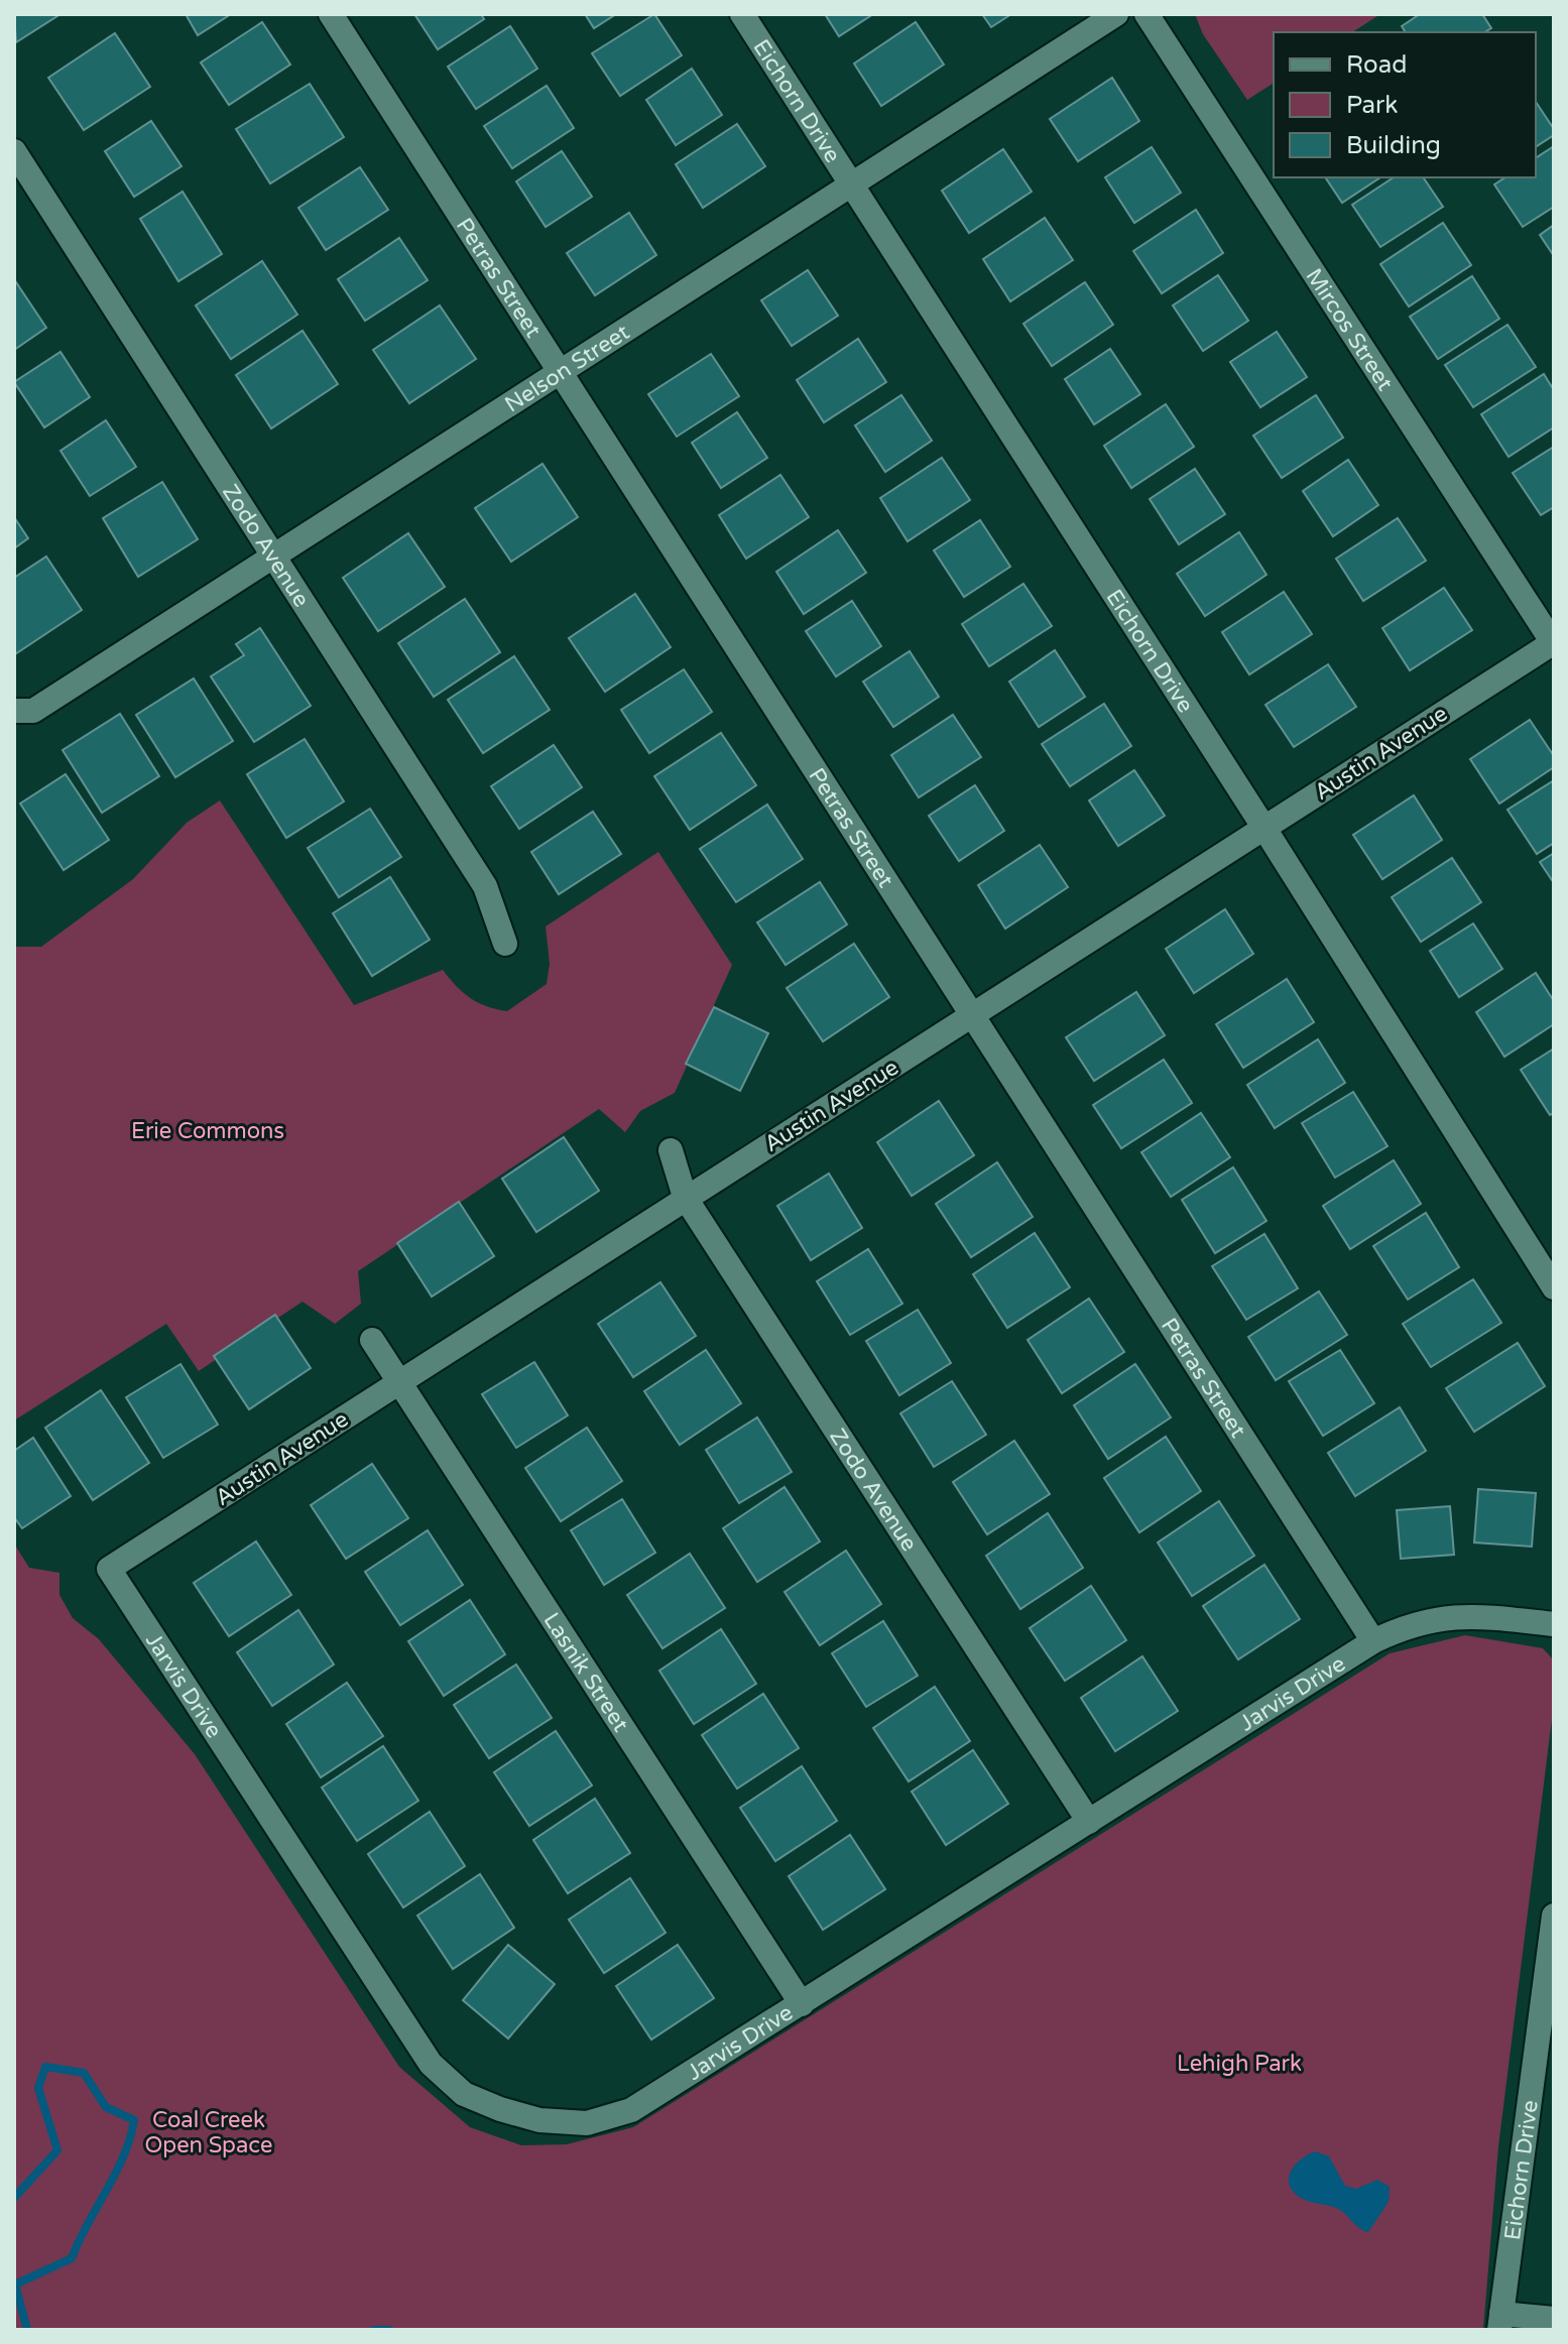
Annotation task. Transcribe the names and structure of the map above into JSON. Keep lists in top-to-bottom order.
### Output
{
  "streets": {
    "street": [
      "Eichorn Drive",
      "Petras Street",
      "Mircos Street",
      "Nelson Street",
      "Zodo Avenue",
      "Austin Avenue",
      "Lasnik Street",
      "Jarvis Drive"
    ]
  },
  "crossings": [
    ["Eichorn Drive", "Nelson Street"],
    ["Eichorn Drive", "Austin Avenue"],
    ["Petras Street", "Nelson Street"],
    ["Petras Street", "Austin Avenue"],
    ["Petras Street", "Jarvis Drive"],
    ["Mircos Street", "Austin Avenue"],
    ["Nelson Street", "Zodo Avenue"],
    ["Zodo Avenue", "Austin Avenue"],
    ["Zodo Avenue", "Jarvis Drive"],
    ["Austin Avenue", "Lasnik Street"],
    ["Austin Avenue", "Jarvis Drive"],
    ["Lasnik Street", "Jarvis Drive"]
  ],
  "parks": ["Erie Commons", "Lehigh Park", "Coal Creek Open Space"],
  "legend": ["Road", "Park", "Building"]
}
